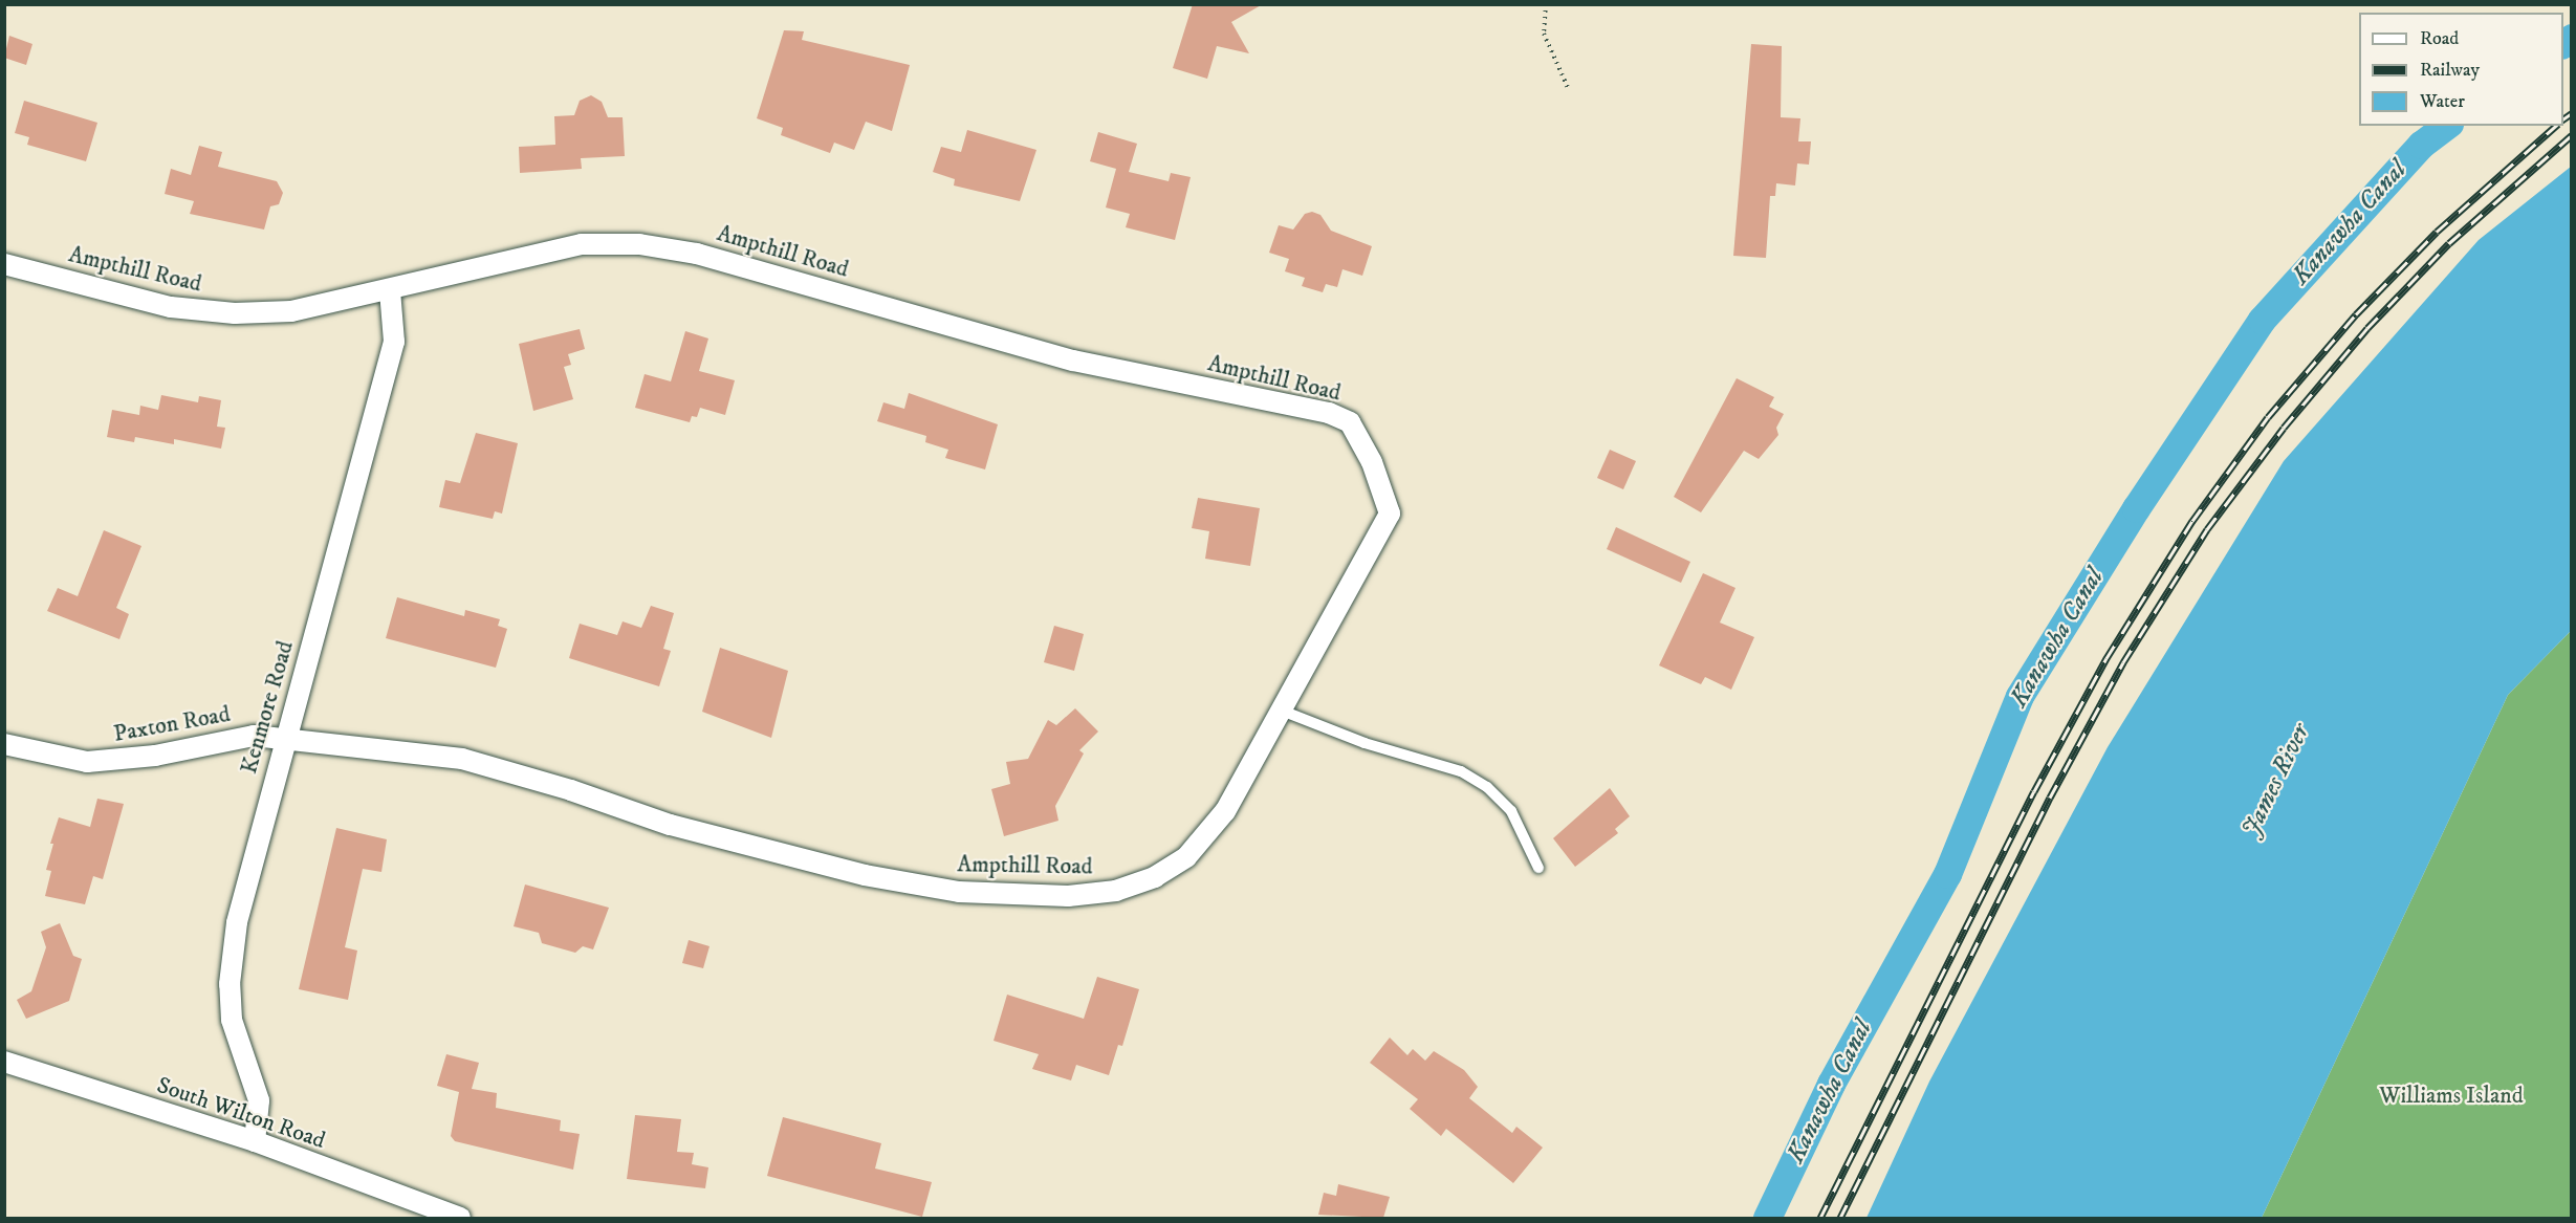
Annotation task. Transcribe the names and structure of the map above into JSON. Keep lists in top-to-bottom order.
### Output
{
  "streets": {
    "street": [
      "Ampthill Road",
      "Kenmore Road",
      "Paxton Road",
      "South Wilton Road"
    ]
  },
  "crossings": [
    ["Ampthill Road", "Kenmore Road"],
    ["Ampthill Road", "Paxton Road"],
    ["Kenmore Road", "Paxton Road"],
    ["Kenmore Road", "South Wilton Road"]
  ],
  "water": ["Kanawha Canal", "James River"],
  "parks": ["Williams Island"],
  "legend": ["Road", "Railway", "Water"]
}
